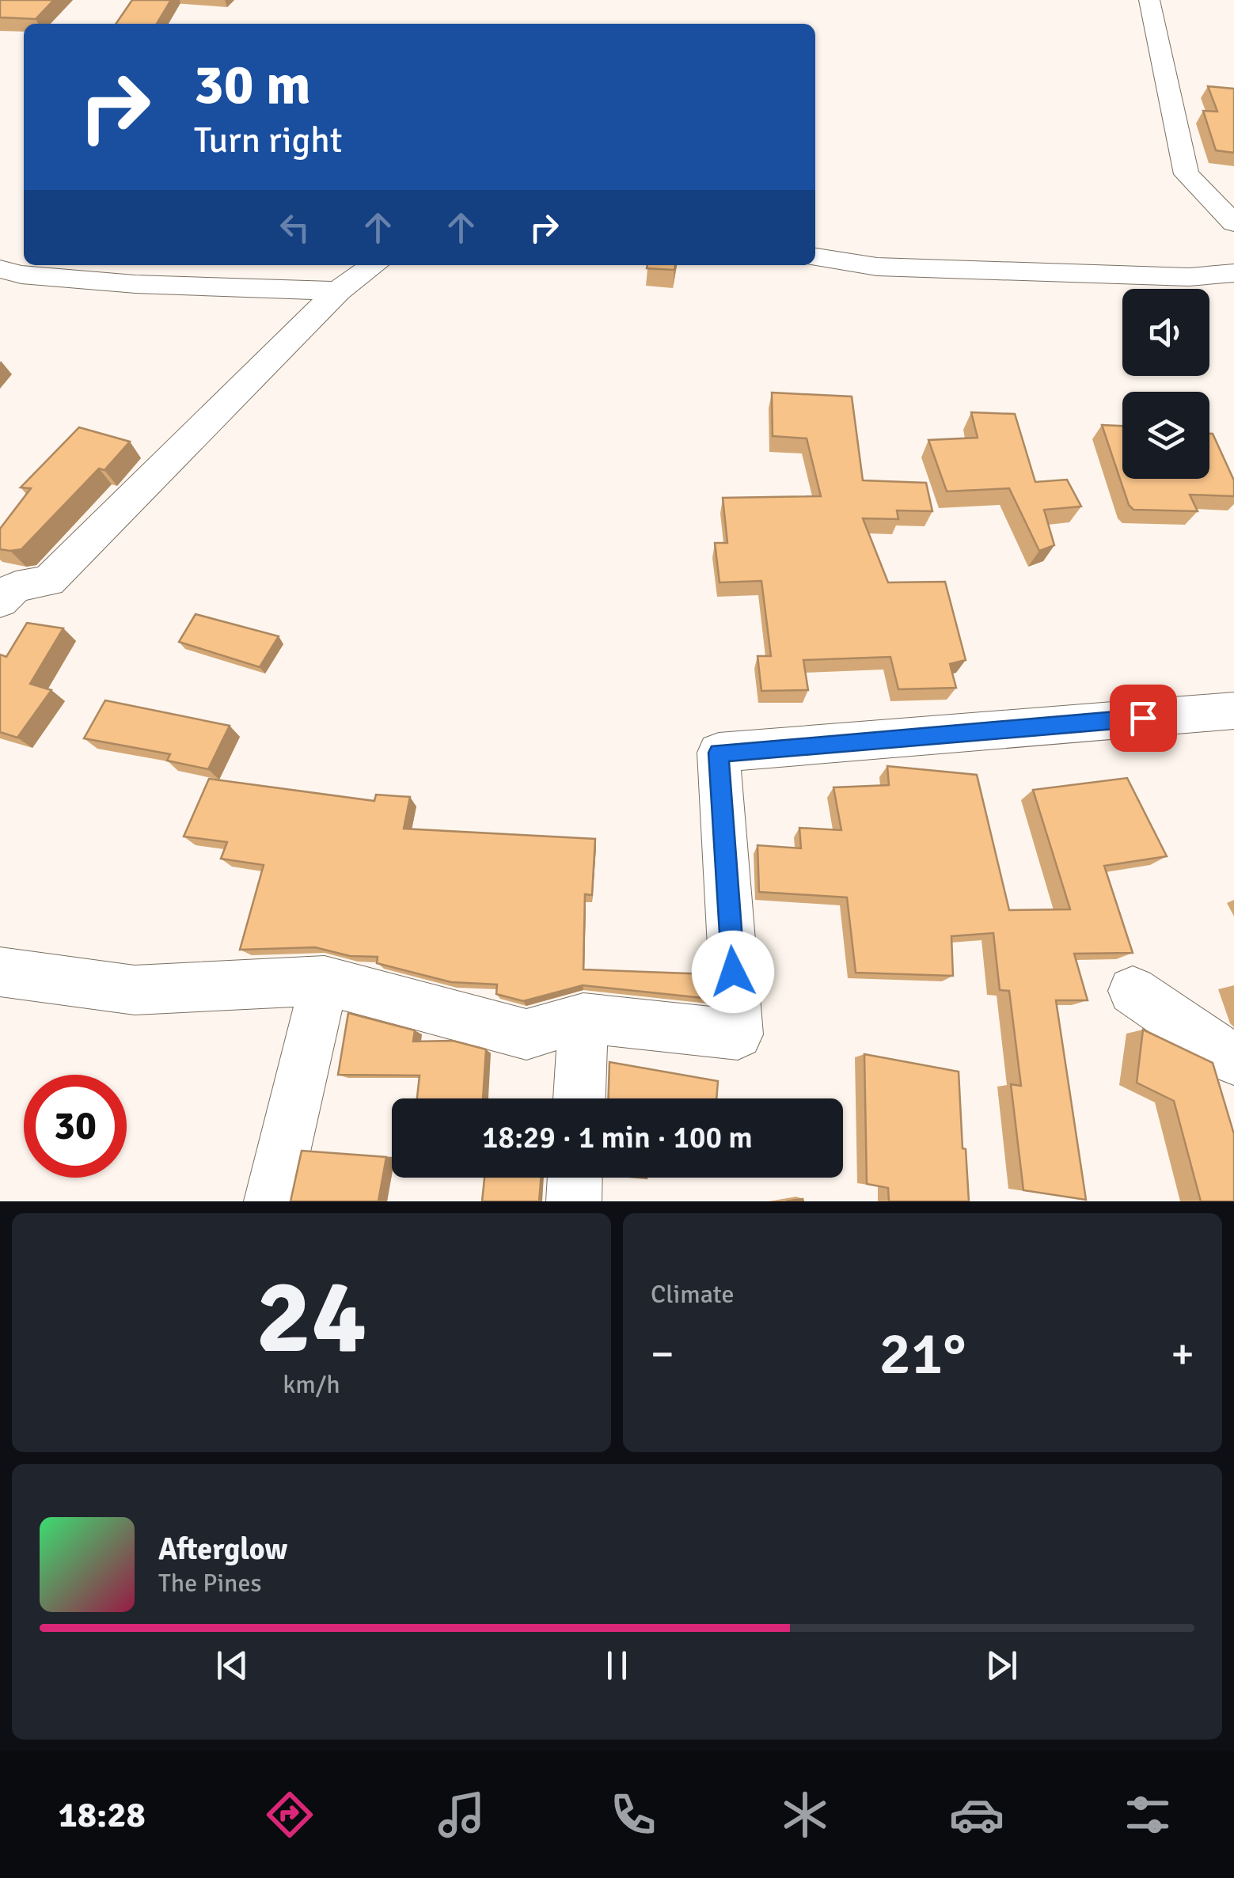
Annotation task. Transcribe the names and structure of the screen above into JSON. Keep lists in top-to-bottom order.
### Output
{
  "page": {
    "turn": ["30 m", "Turn right"],
    "limit": "30",
    "trip": "18:29 · 1 min · 100 m",
    "tile": [
      ["24", "km/h"],
      "Climate"
    ],
    "heat": ["−", "21°", "+"],
    "song": ["Afterglow", "The Pines"],
    "tabs": "18:28"
  }
}
